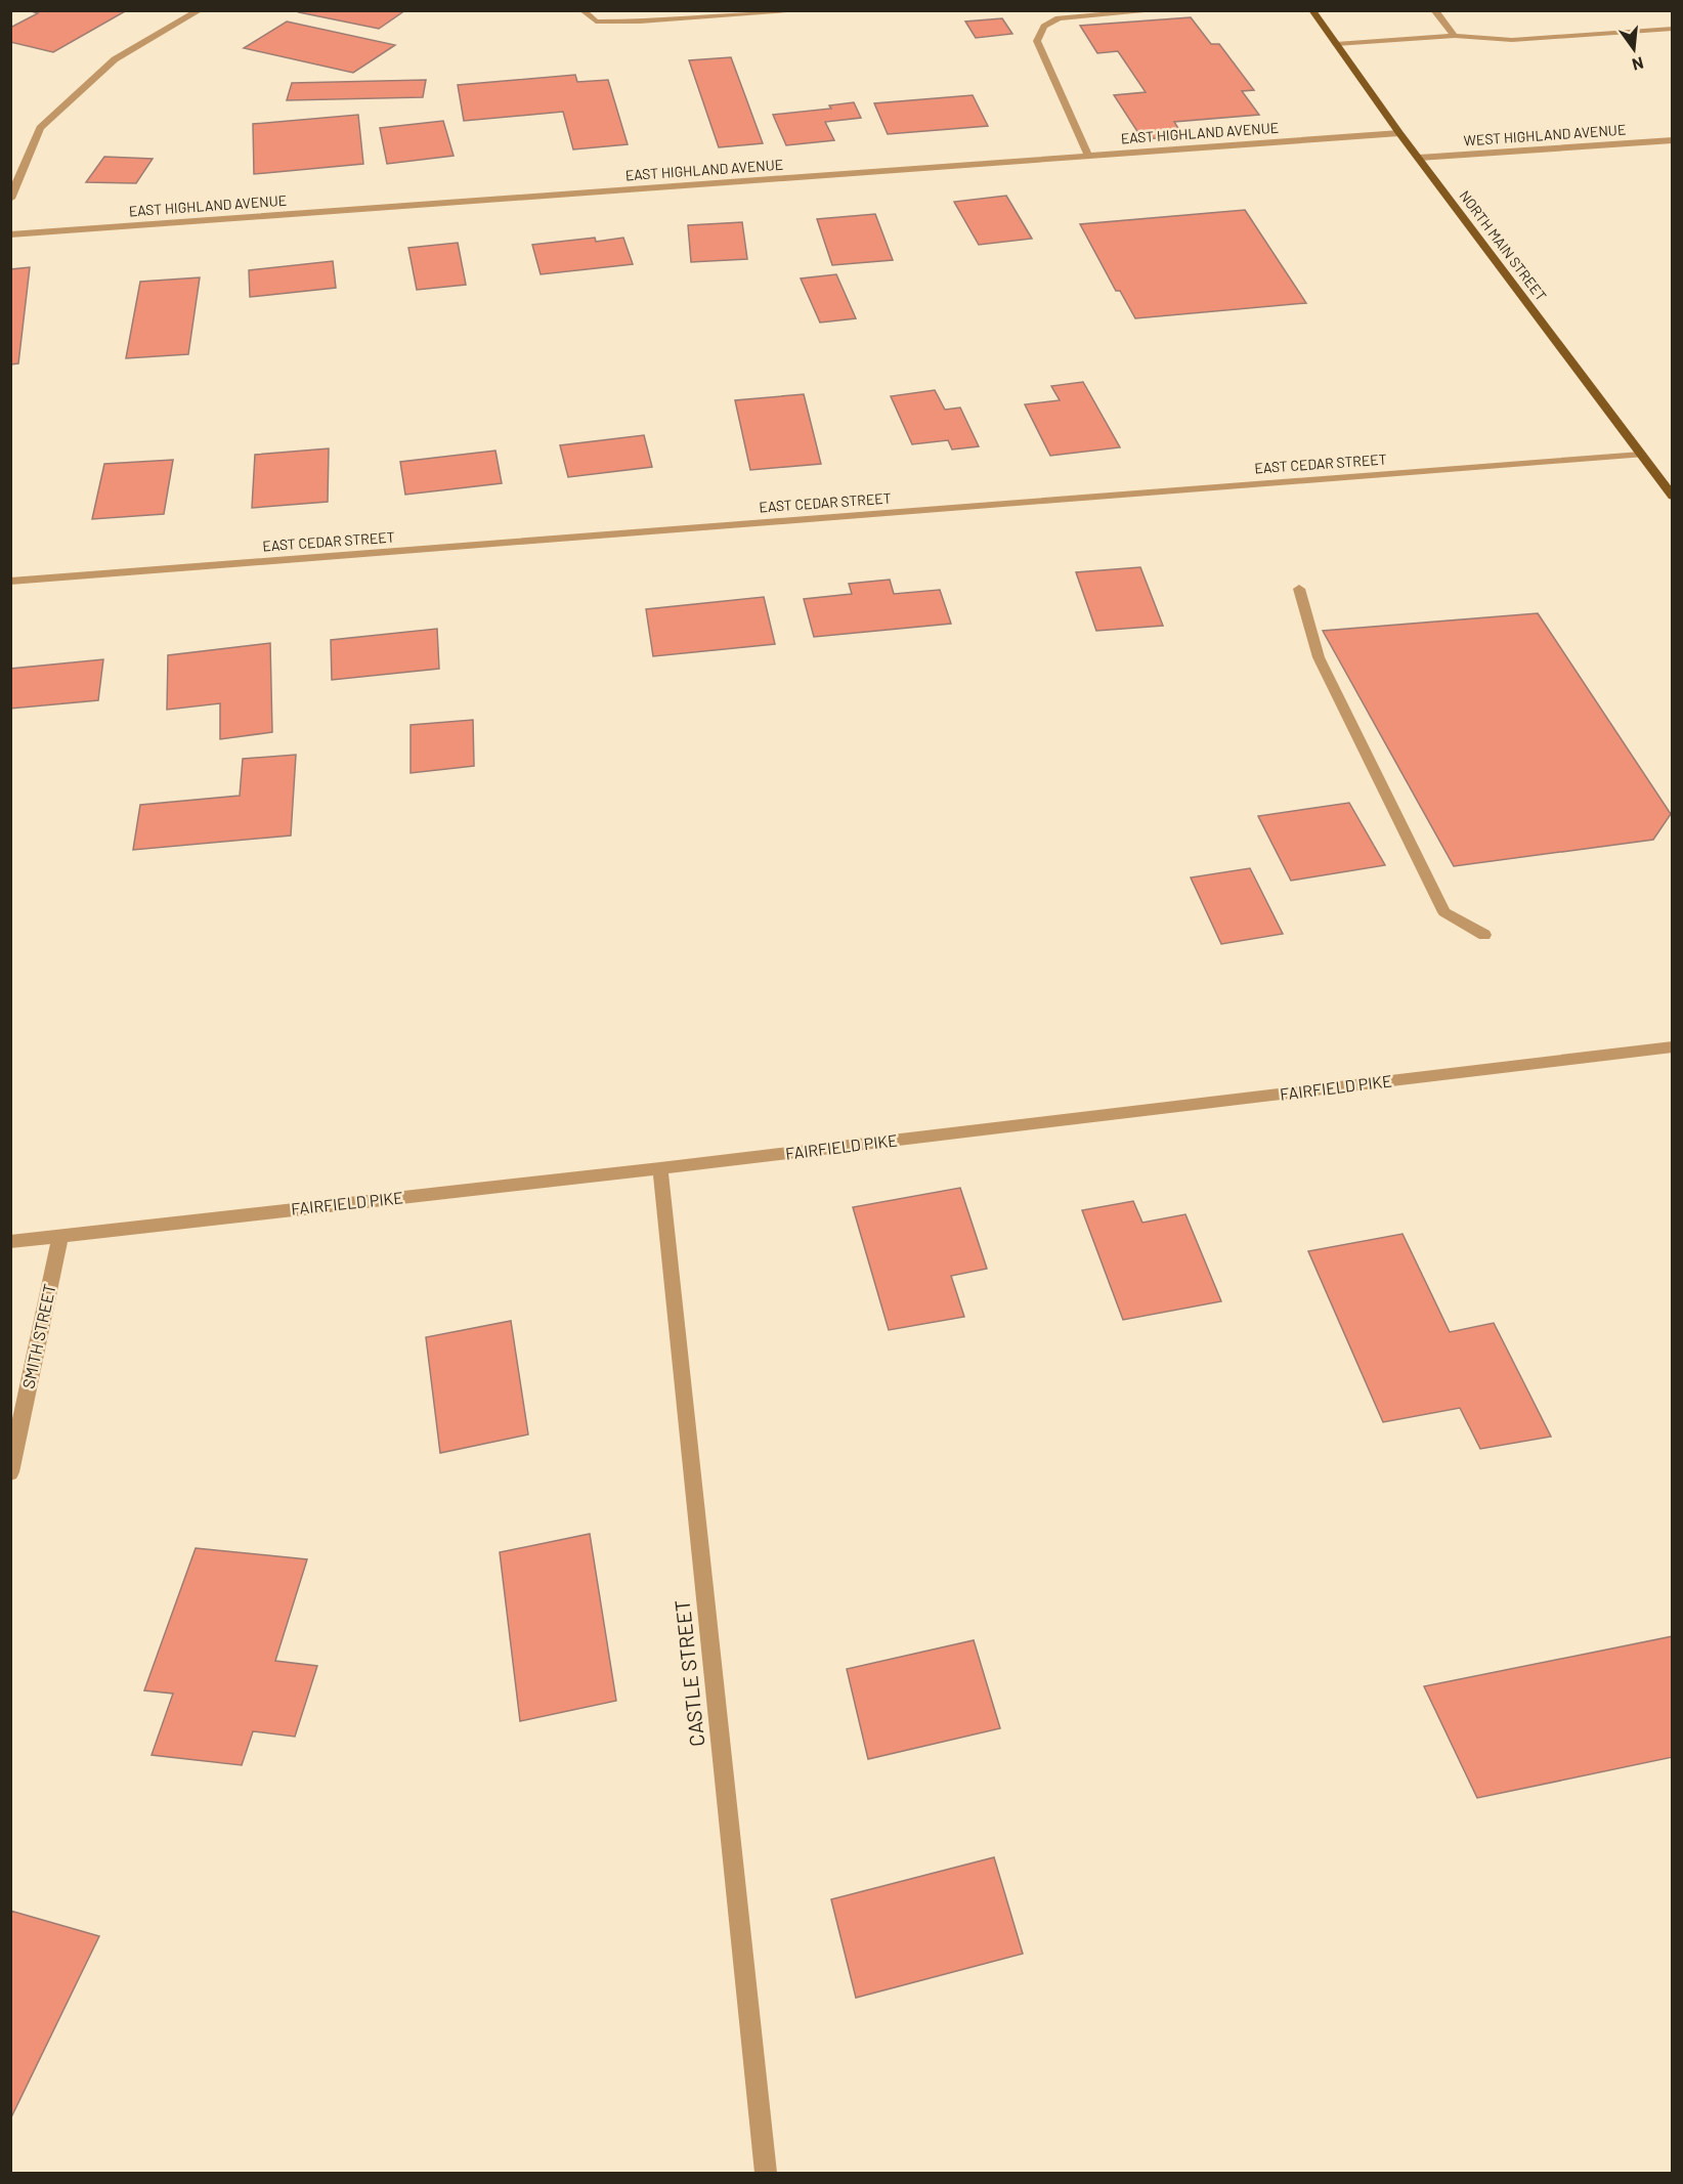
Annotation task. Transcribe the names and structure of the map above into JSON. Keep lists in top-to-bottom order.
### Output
{
  "streets": {
    "main road": ["NORTH MAIN STREET"],
    "street": [
      "EAST HIGHLAND AVENUE",
      "WEST HIGHLAND AVENUE",
      "EAST CEDAR STREET",
      "FAIRFIELD PIKE",
      "SMITH STREET",
      "CASTLE STREET"
    ]
  },
  "crossings": [
    ["EAST HIGHLAND AVENUE", "NORTH MAIN STREET"],
    ["WEST HIGHLAND AVENUE", "NORTH MAIN STREET"],
    ["NORTH MAIN STREET", "EAST CEDAR STREET"],
    ["FAIRFIELD PIKE", "SMITH STREET"],
    ["FAIRFIELD PIKE", "CASTLE STREET"]
  ],
  "north": "bottom"
}
